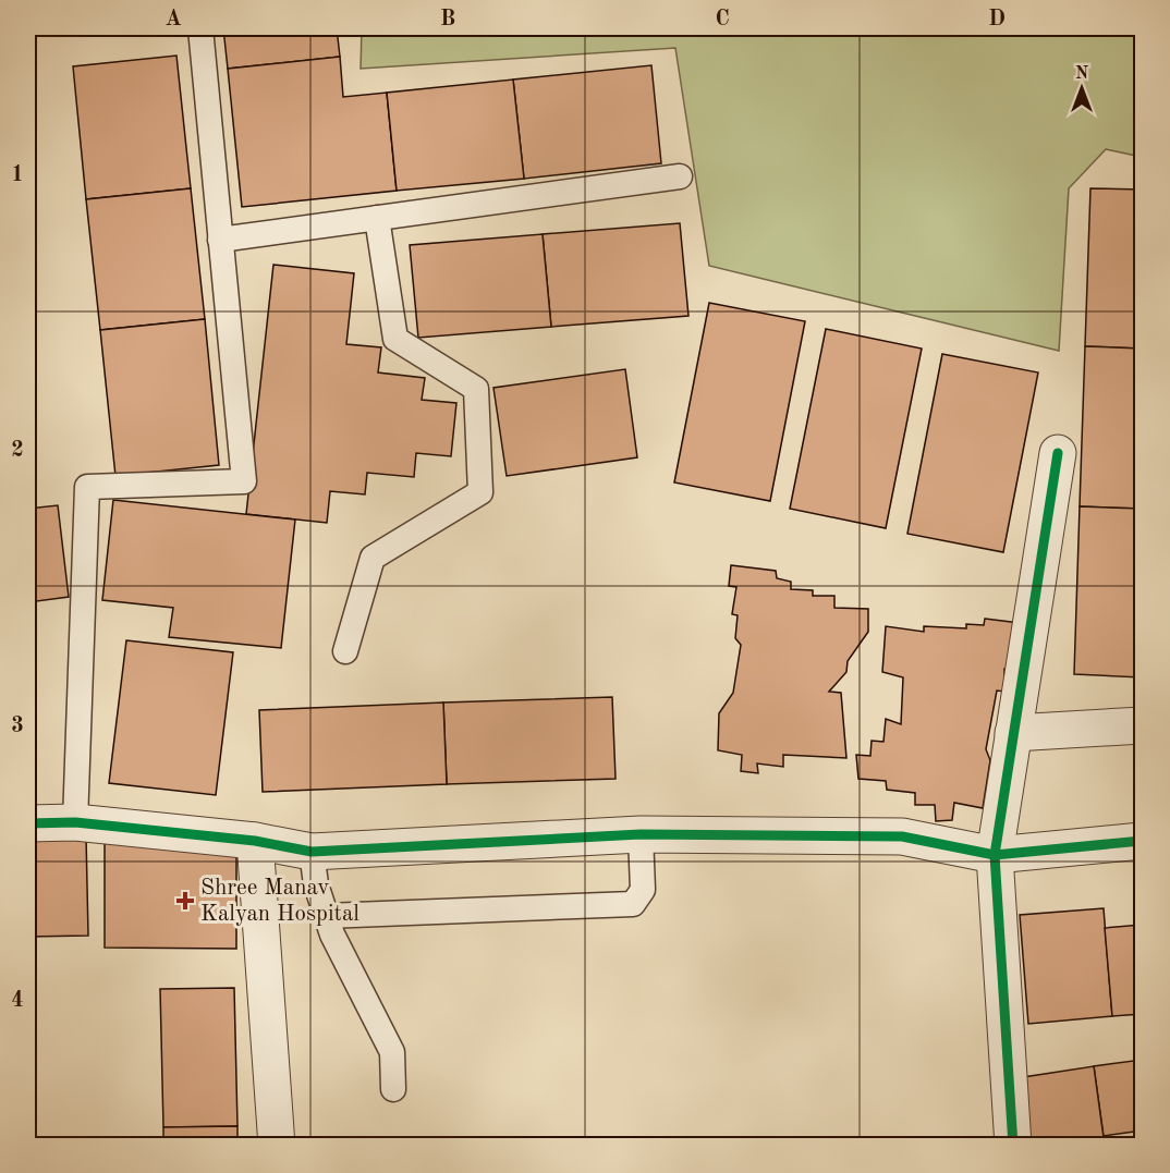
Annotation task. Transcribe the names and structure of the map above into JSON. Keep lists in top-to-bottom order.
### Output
{
  "places": {
    "health": ["Shree Manav Kalyan Hospital"]
  },
  "north": "top",
  "grid": {
    "columns": [
      "A",
      "B",
      "C",
      "D"
    ],
    "rows": [
      "1",
      "2",
      "3",
      "4"
    ]
  }
}
